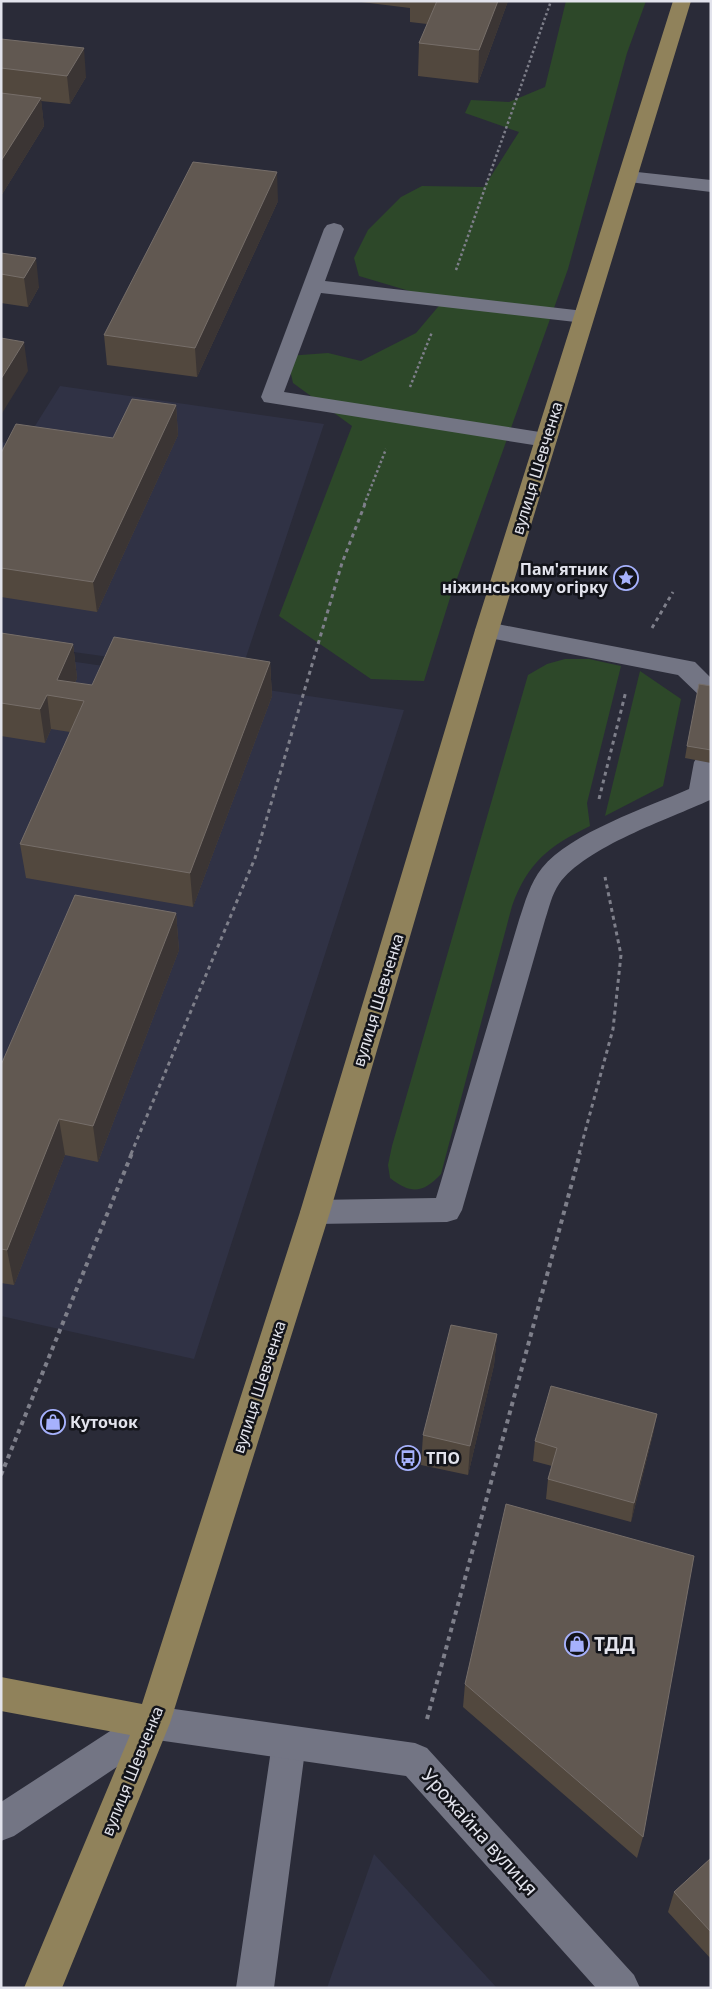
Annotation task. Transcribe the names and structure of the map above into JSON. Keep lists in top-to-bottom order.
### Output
{
  "streets": {
    "main road": ["вулиця Шевченка"],
    "street": ["Урожайна вулиця"]
  },
  "crossings": [
    ["вулиця Шевченка", "Урожайна вулиця"]
  ],
  "places": {
    "place": ["Пам'ятник ніжинському огірку"],
    "shop": ["Куточок", "ТДД"],
    "bus stop": ["ТПО"]
  }
}
